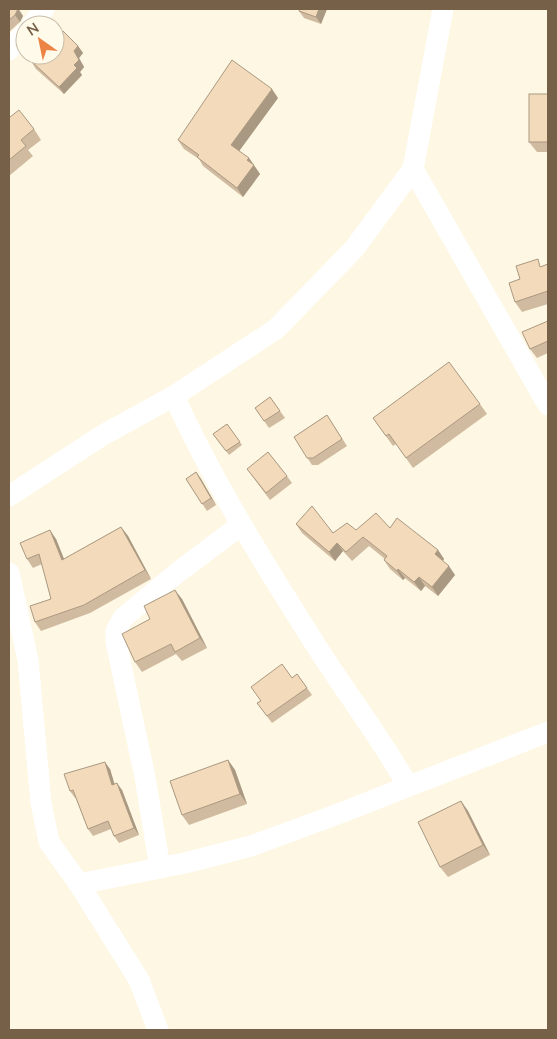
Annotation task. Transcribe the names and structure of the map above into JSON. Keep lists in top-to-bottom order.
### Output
{
  "north": "top left"
}
